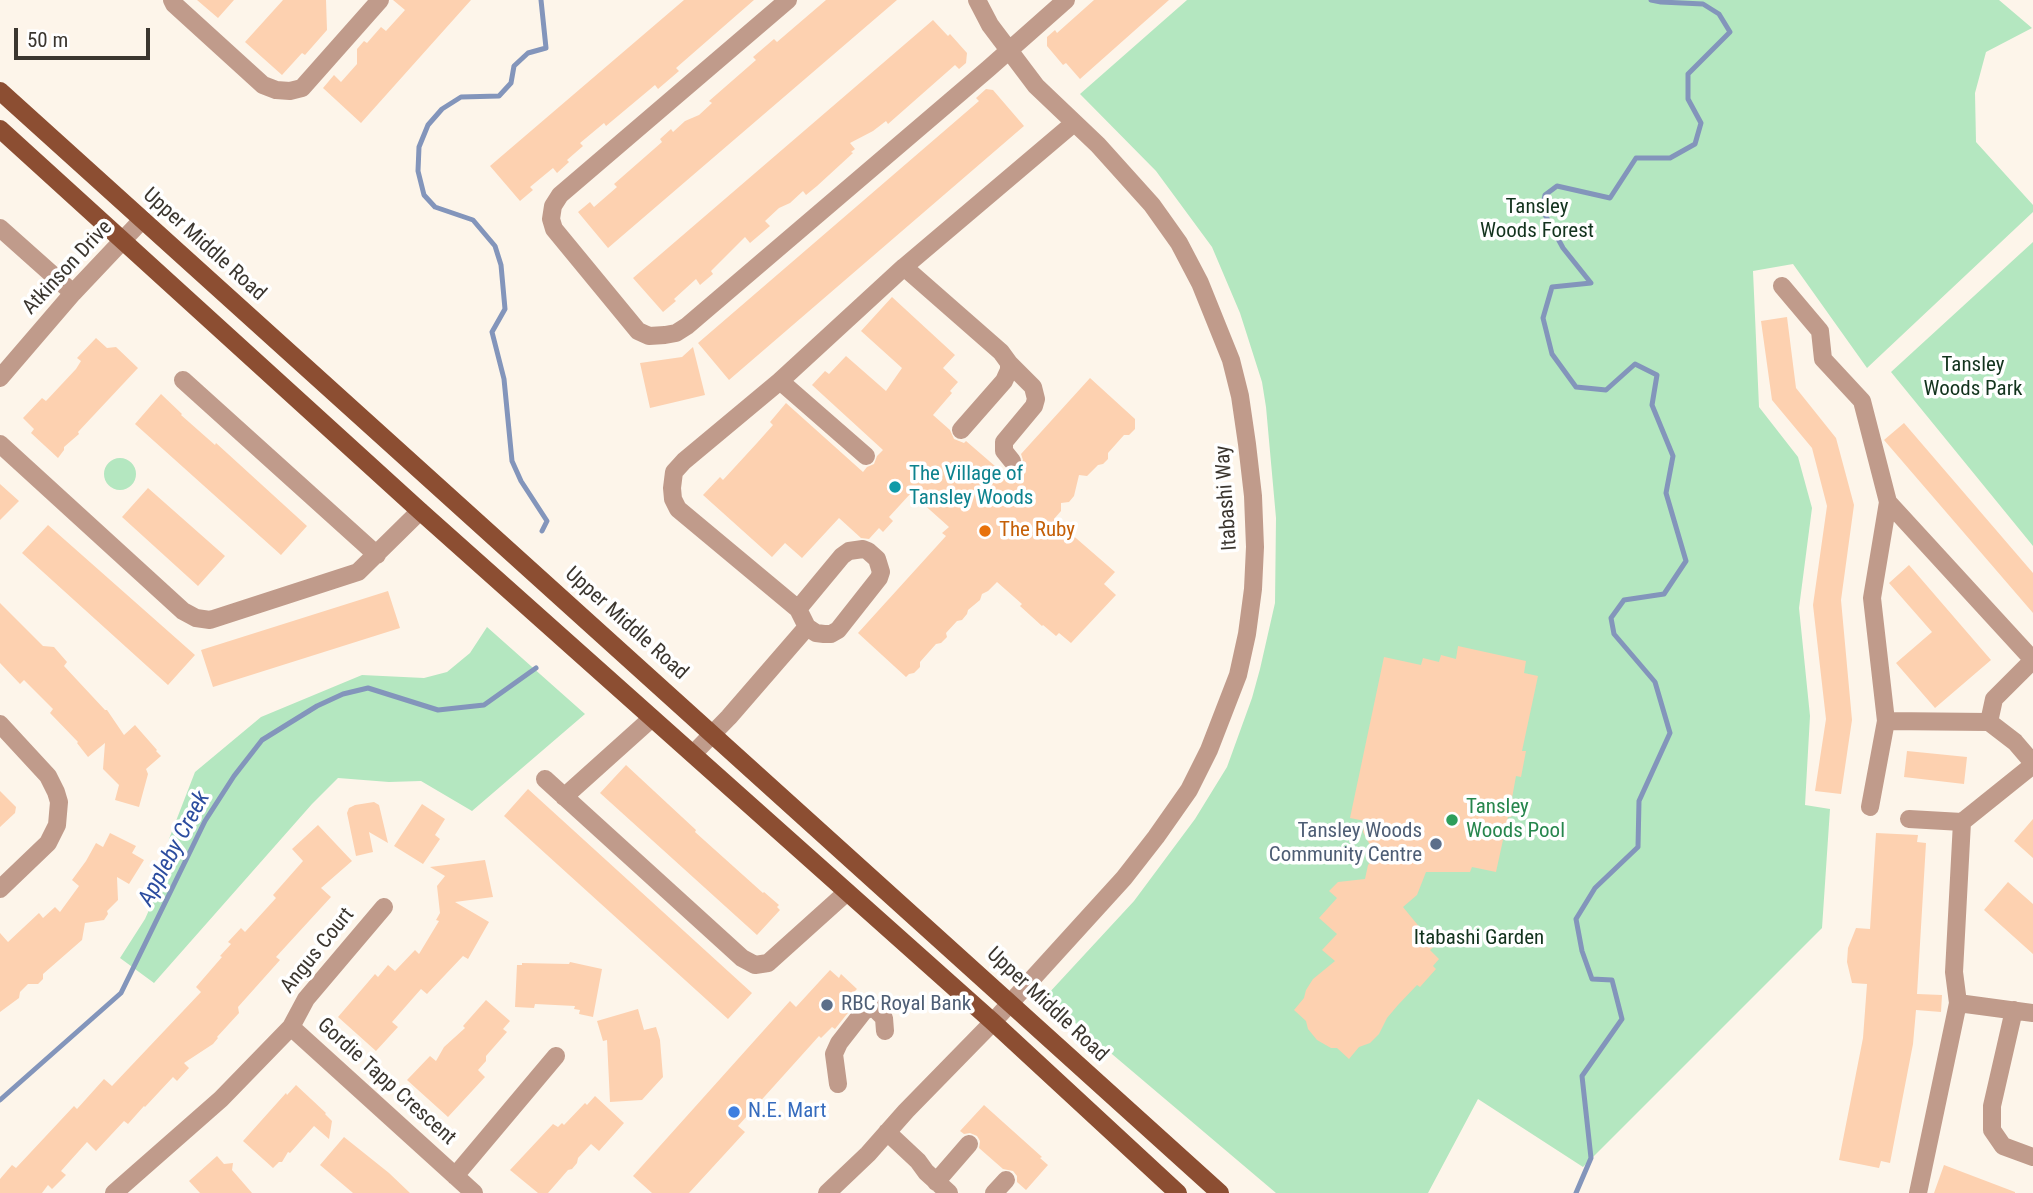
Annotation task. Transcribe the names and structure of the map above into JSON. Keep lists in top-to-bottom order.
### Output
{
  "streets": {
    "main road": ["Upper Middle Road"],
    "street": [
      "Atkinson Drive",
      "Itabashi Way",
      "Angus Court",
      "Gordie Tapp Crescent"
    ]
  },
  "crossings": [
    ["Upper Middle Road", "Atkinson Drive"],
    ["Upper Middle Road", "Itabashi Way"],
    ["Angus Court", "Gordie Tapp Crescent"]
  ],
  "water": ["Appleby Creek"],
  "parks": ["Tansley Woods Forest", "Tansley Woods Park", "Itabashi Garden"],
  "places": [
    "The Village of Tansley Woods",
    "The Ruby",
    "Tansley Woods Pool",
    "Tansley Woods Community Centre",
    "RBC Royal Bank",
    "N.E. Mart"
  ],
  "scale_bar": "50 m"
}
